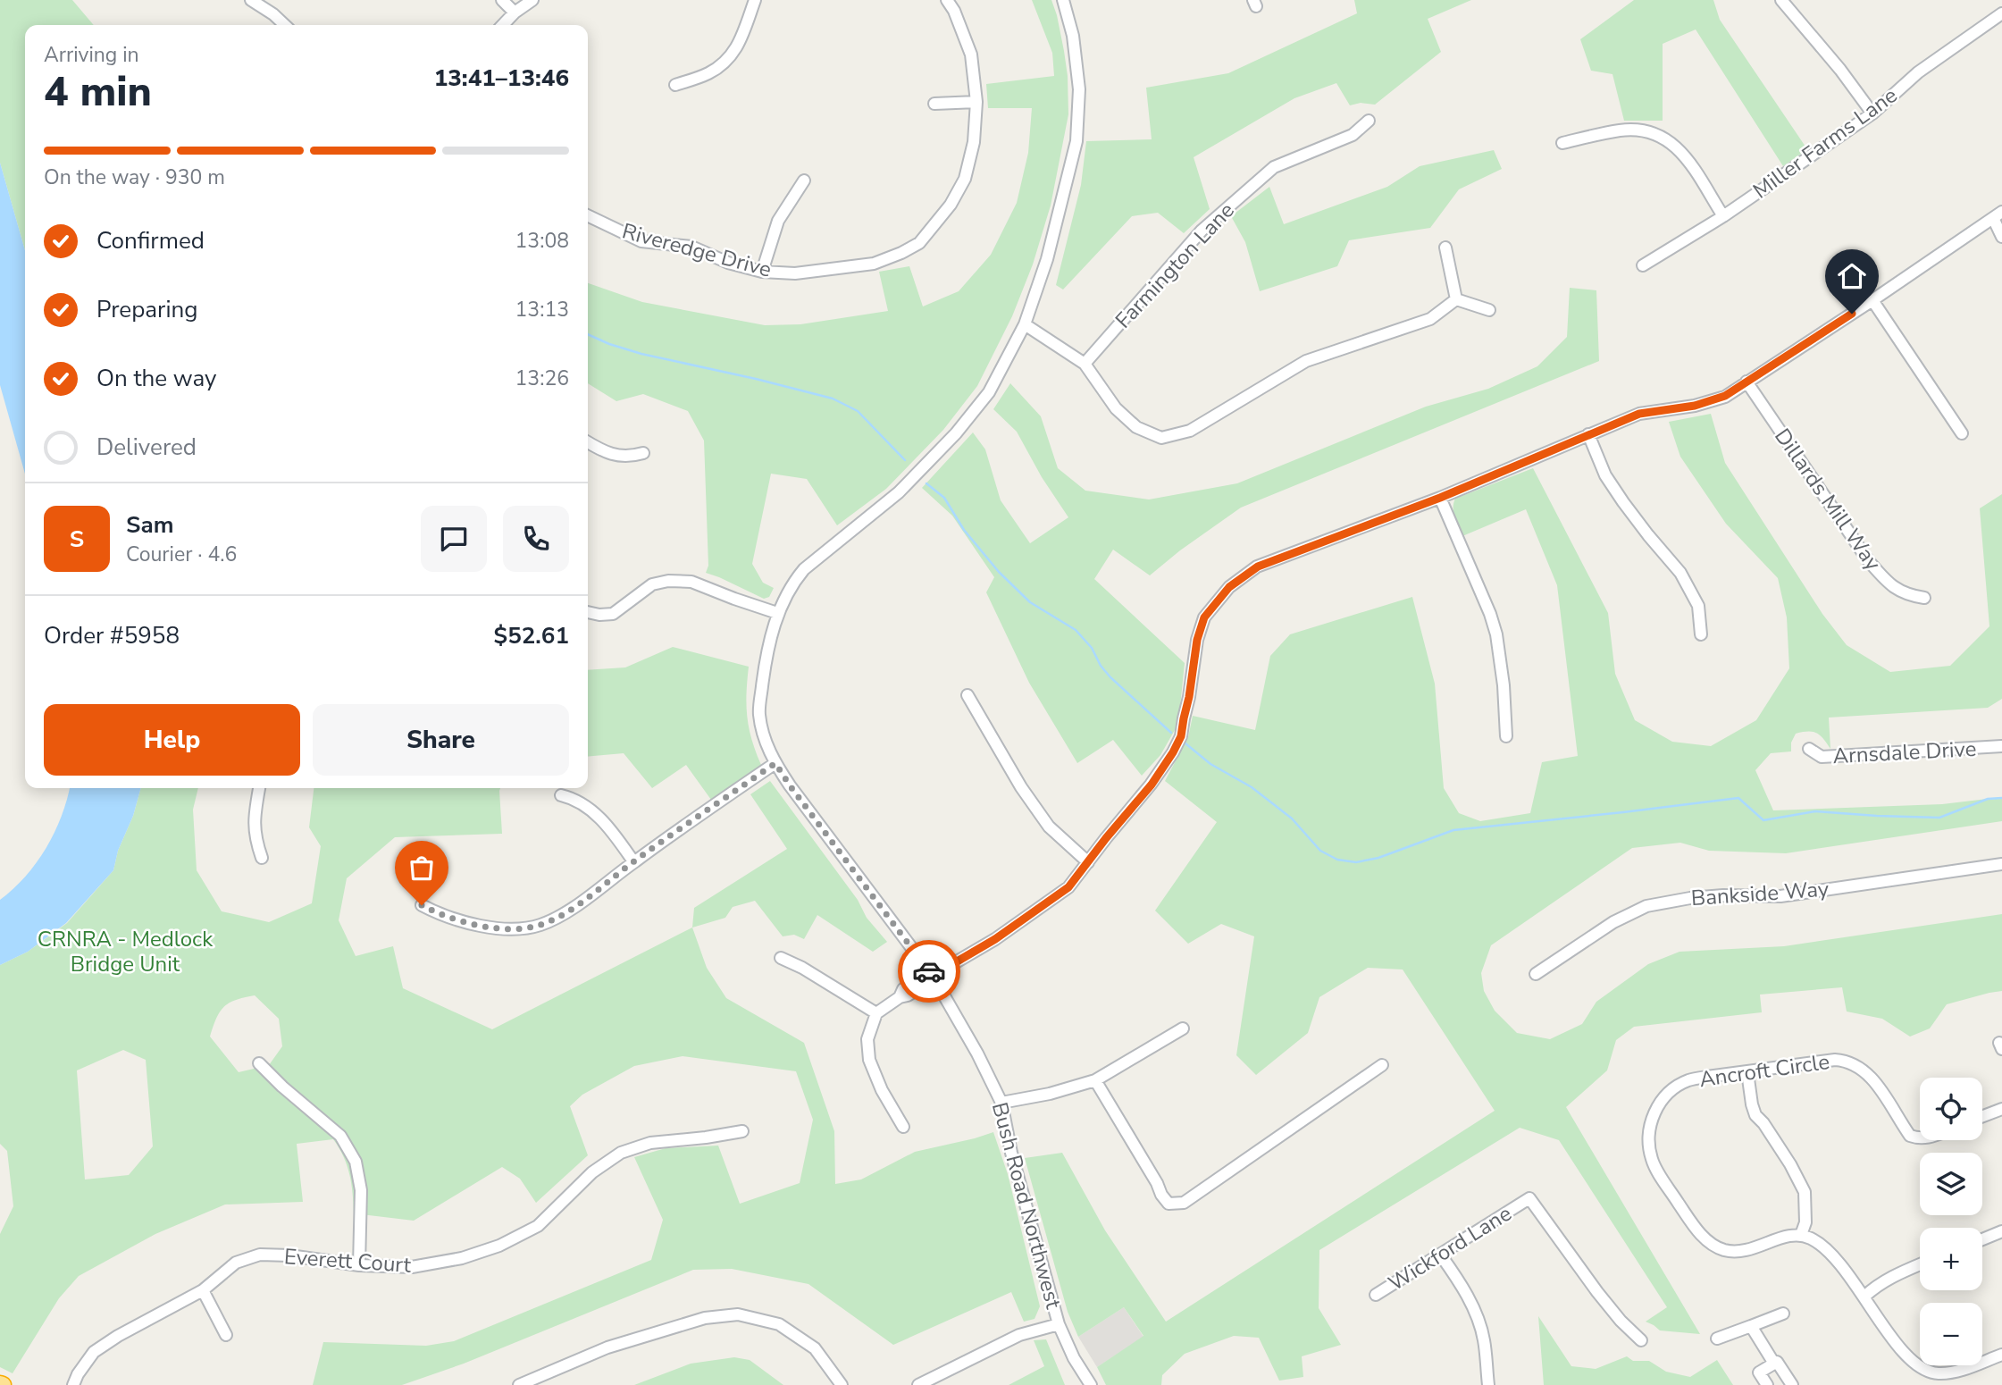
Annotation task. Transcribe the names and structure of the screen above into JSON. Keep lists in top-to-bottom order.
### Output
{
  "streets": {
    "street": [
      "Miller Farms Lane",
      "Riveredge Drive",
      "Farmington Lane",
      "Dillards Mill Way",
      "Arnsdale Drive",
      "Bankside Way",
      "Ancroft Circle",
      "Bush Road Northwest",
      "Wickford Lane",
      "Everett Court"
    ]
  },
  "parks": ["CRNRA - Medlock Bridge Unit"],
  "page": {
    "heading": ["4 min", "Arriving in", "13:41–13:46"],
    "panel": [
      "Sam",
      "Courier · 4.6",
      "Order #5958",
      "$52.61"
    ],
    "bar": "On the way · 930 m",
    "list": [
      ["Confirmed", "13:08"],
      ["Preparing", "13:13"],
      ["On the way", "13:26"],
      "Delivered"
    ],
    "round": "S",
    "buttons": ["Help", "Share"],
    "map_buttons": ["+", "−"]
  }
}
